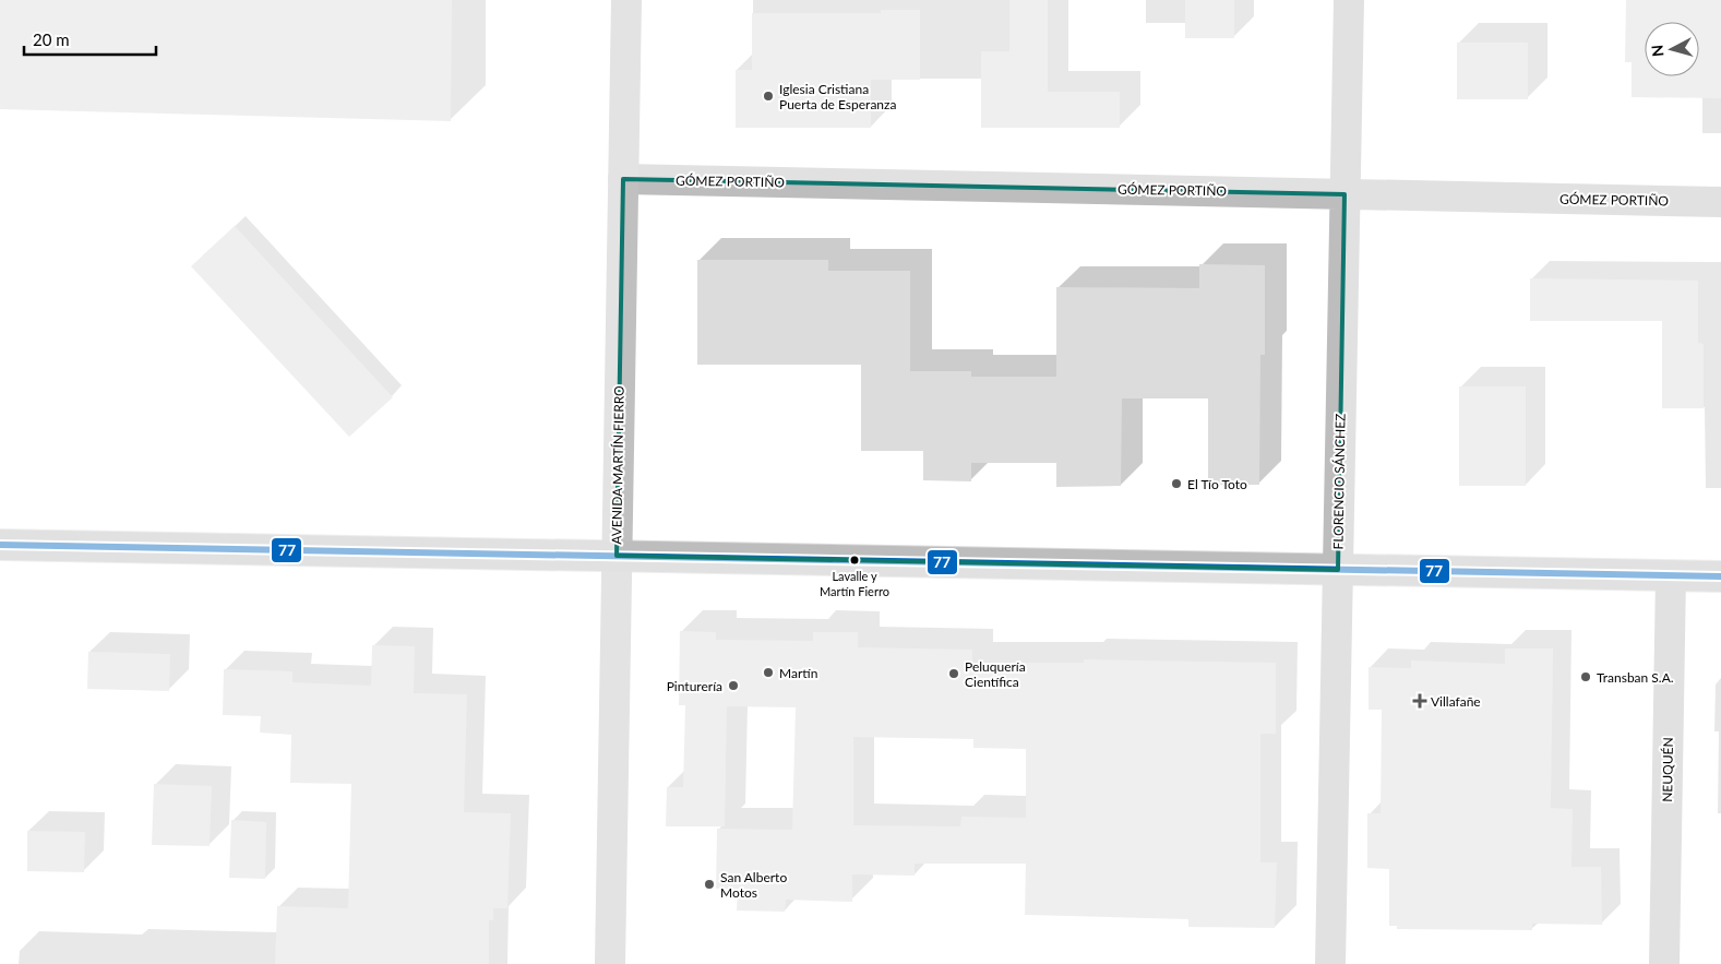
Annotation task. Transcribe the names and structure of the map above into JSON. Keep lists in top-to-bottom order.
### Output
{
  "streets": {
    "main road": ["AVENIDA MARTÍN FIERRO"],
    "street": ["GÓMEZ PORTIÑO", "FLORENCIO SÁNCHEZ", "NEUQUÉN"]
  },
  "crossings": [
    ["GÓMEZ PORTIÑO", "AVENIDA MARTÍN FIERRO"],
    ["GÓMEZ PORTIÑO", "FLORENCIO SÁNCHEZ"]
  ],
  "places": {
    "other": [
      "Iglesia Cristiana Puerta de Esperanza",
      "El Tío Toto",
      "Lavalle y Martín Fierro",
      "Martín",
      "Peluquería Científica",
      "Transban S.A.",
      "Pinturería",
      "San Alberto Motos"
    ],
    "health": ["Villafañe"]
  },
  "lines": ["transit line 77"],
  "scale_bar": "20 m",
  "north": "left"
}
